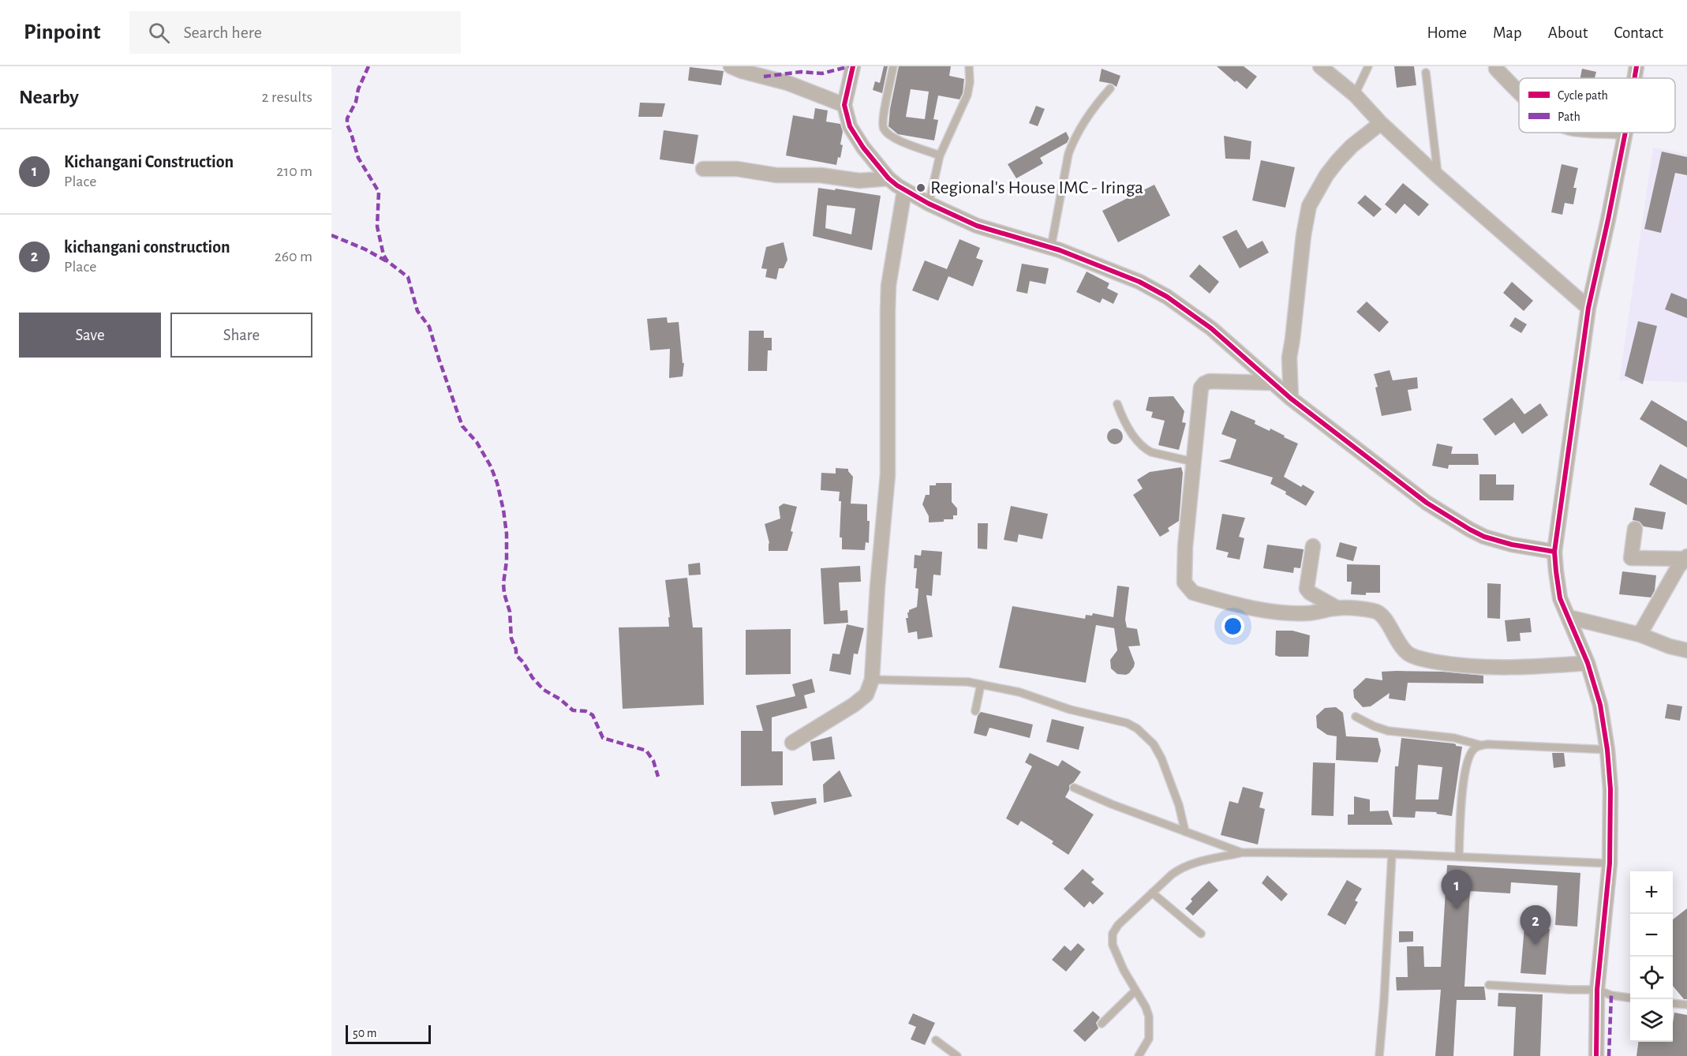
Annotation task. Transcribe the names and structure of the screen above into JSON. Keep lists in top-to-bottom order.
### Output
{
  "places": ["Regional's House IMC - Iringa"],
  "legend": ["Cycle path", "Path"],
  "scale_bar": "50 m",
  "page": {
    "header": "Pinpoint",
    "search": "Search here",
    "nav": [
      "Home",
      "Map",
      "About",
      "Contact"
    ],
    "heading": ["Nearby", "2 results"],
    "list": [
      {
        "mark": "1",
        "name": "Kichangani Construction",
        "note": "Place",
        "value": "210 m"
      },
      {
        "mark": "2",
        "name": "kichangani construction",
        "note": "Place",
        "value": "260 m"
      }
    ],
    "buttons": ["Save", "Share"],
    "pins": ["1", "2"],
    "map_buttons": ["+", "−"],
    "scale": "50 m"
  }
}
